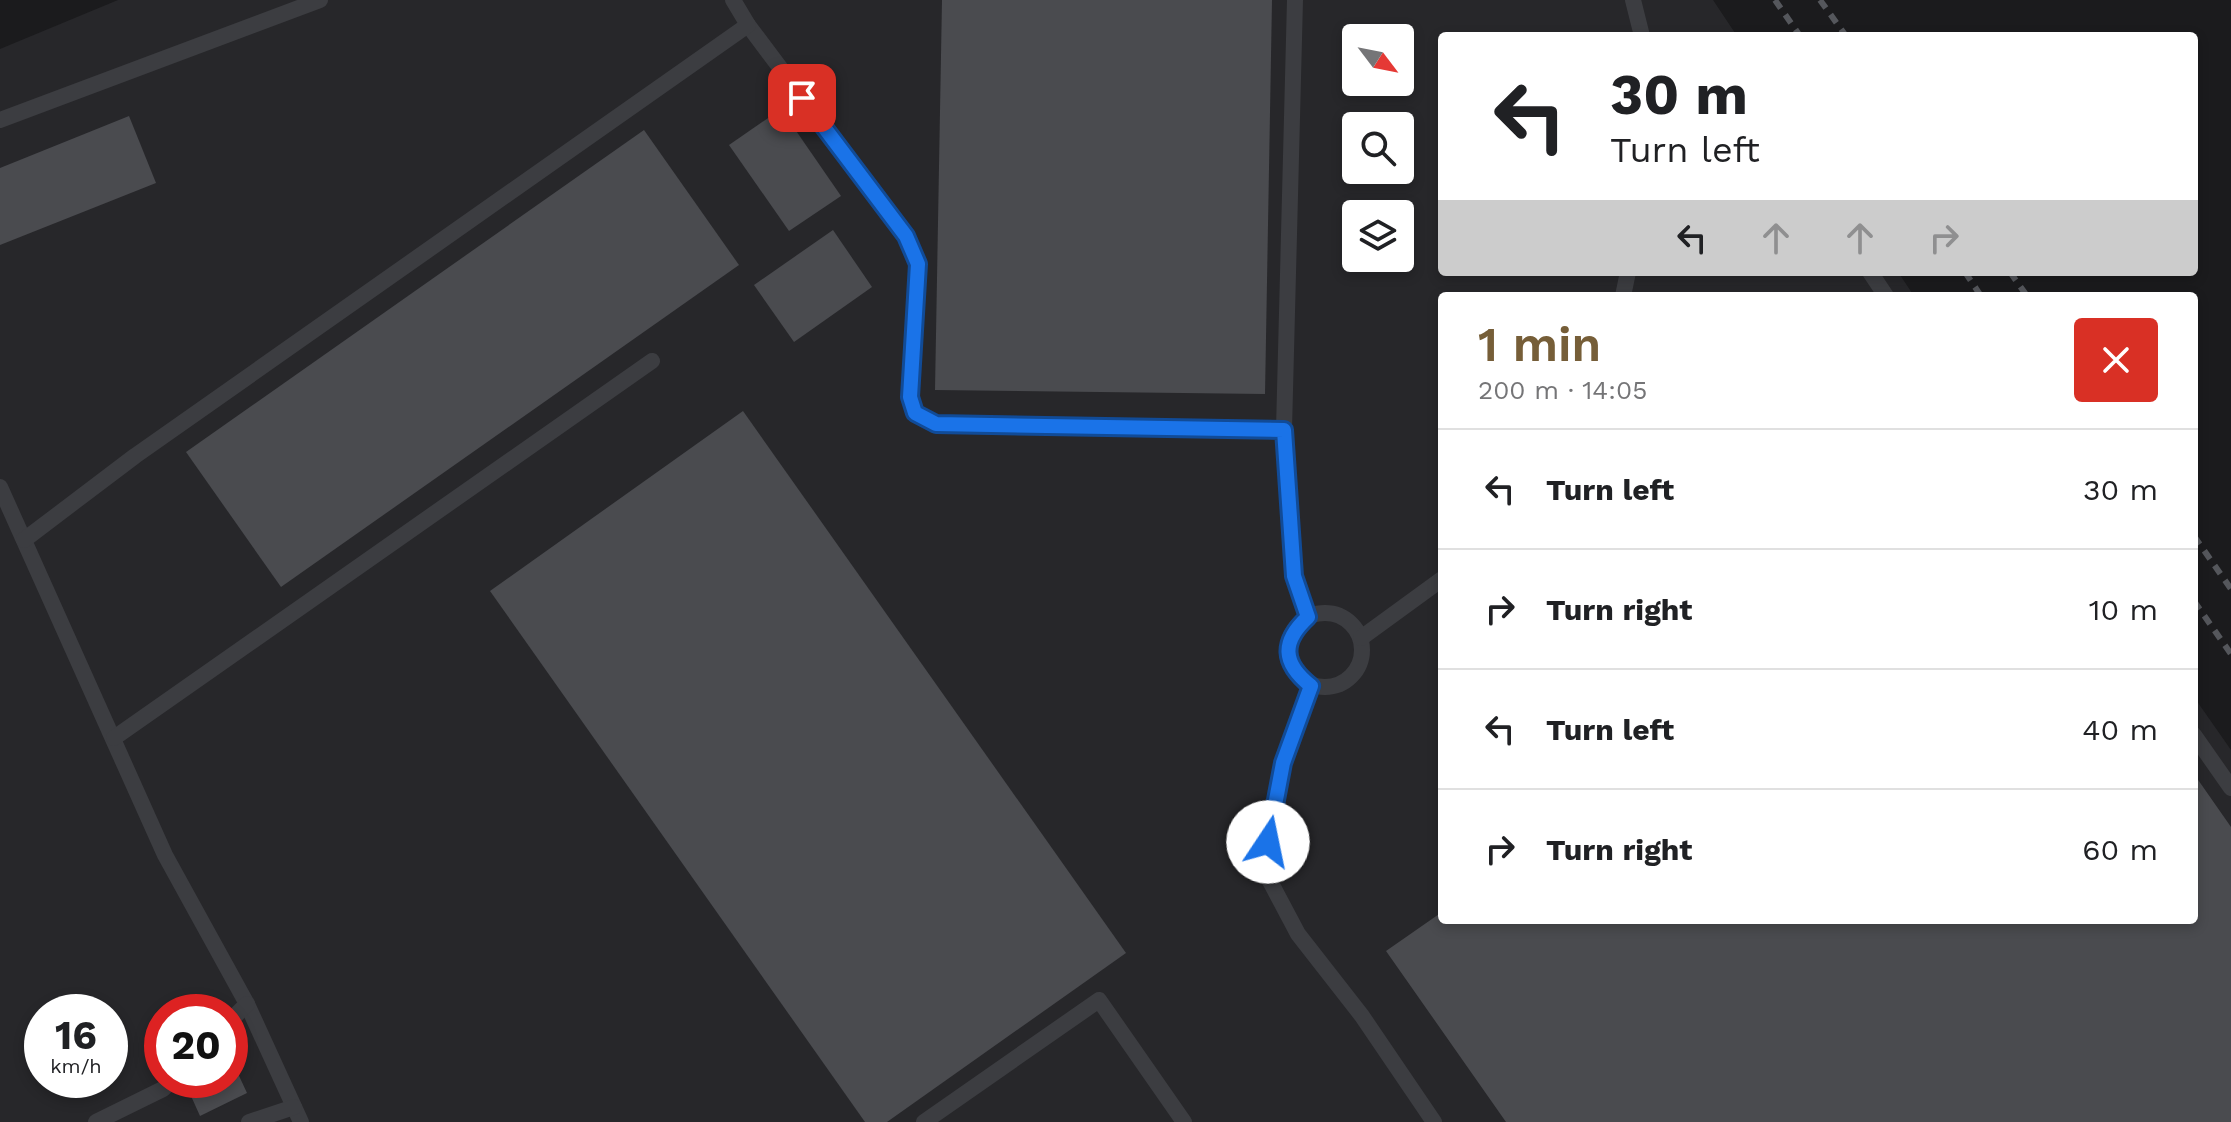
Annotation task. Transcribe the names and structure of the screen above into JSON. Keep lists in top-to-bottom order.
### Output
{
  "north": "bottom right",
  "page": {
    "turn": ["30 m", "Turn left"],
    "heading": ["1 min", "200 m · 14:05"],
    "list": [
      {
        "name": "Turn left",
        "value": "30 m"
      },
      {
        "name": "Turn right",
        "value": "10 m"
      },
      {
        "name": "Turn left",
        "value": "40 m"
      },
      {
        "name": "Turn right",
        "value": "60 m"
      }
    ],
    "speed": "16 km/h",
    "limit": "20"
  }
}
